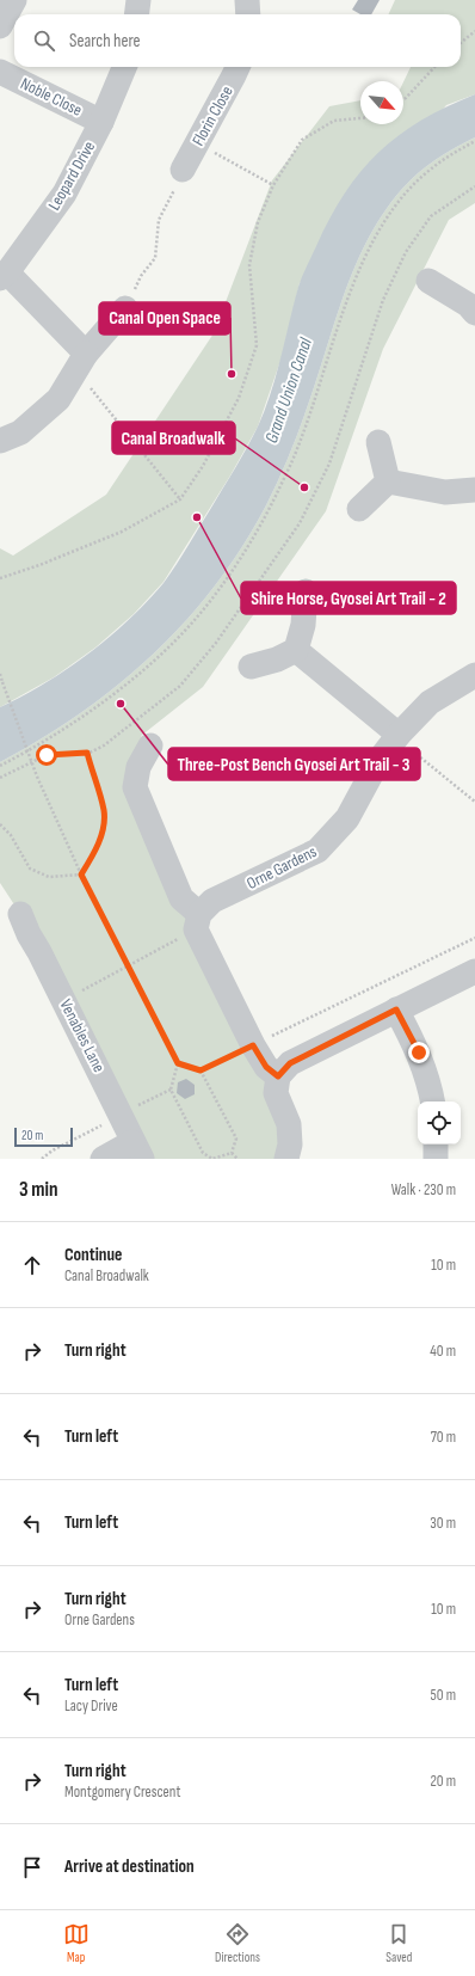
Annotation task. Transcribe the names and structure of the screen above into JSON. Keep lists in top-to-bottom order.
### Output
{
  "streets": {
    "street": [
      "Noble Close",
      "Florin Close",
      "Leopard Drive",
      "Orne Gardens",
      "Venables Lane"
    ]
  },
  "crossings": [
    ["Noble Close", "Leopard Drive"]
  ],
  "water": ["Grand Union Canal"],
  "places": [
    "Canal Open Space",
    "Canal Broadwalk",
    "Shire Horse, Gyosei Art Trail - 2",
    "Three-Post Bench Gyosei Art Trail - 3"
  ],
  "scale_bar": "20 m",
  "north": "bottom right",
  "page": {
    "search": "Search here",
    "scale": "20 m",
    "heading": ["3 min", "Walk · 230 m"],
    "list": [
      ["Continue", "Canal Broadwalk", "10 m"],
      ["Turn right", "40 m"],
      ["Turn left", "70 m"],
      ["Turn left", "30 m"],
      ["Turn right", "Orne Gardens", "10 m"],
      ["Turn left", "Lacy Drive", "50 m"],
      ["Turn right", "Montgomery Crescent", "20 m"],
      "Arrive at destination"
    ],
    "nav": ["Map", "Directions", "Saved"]
  }
}
